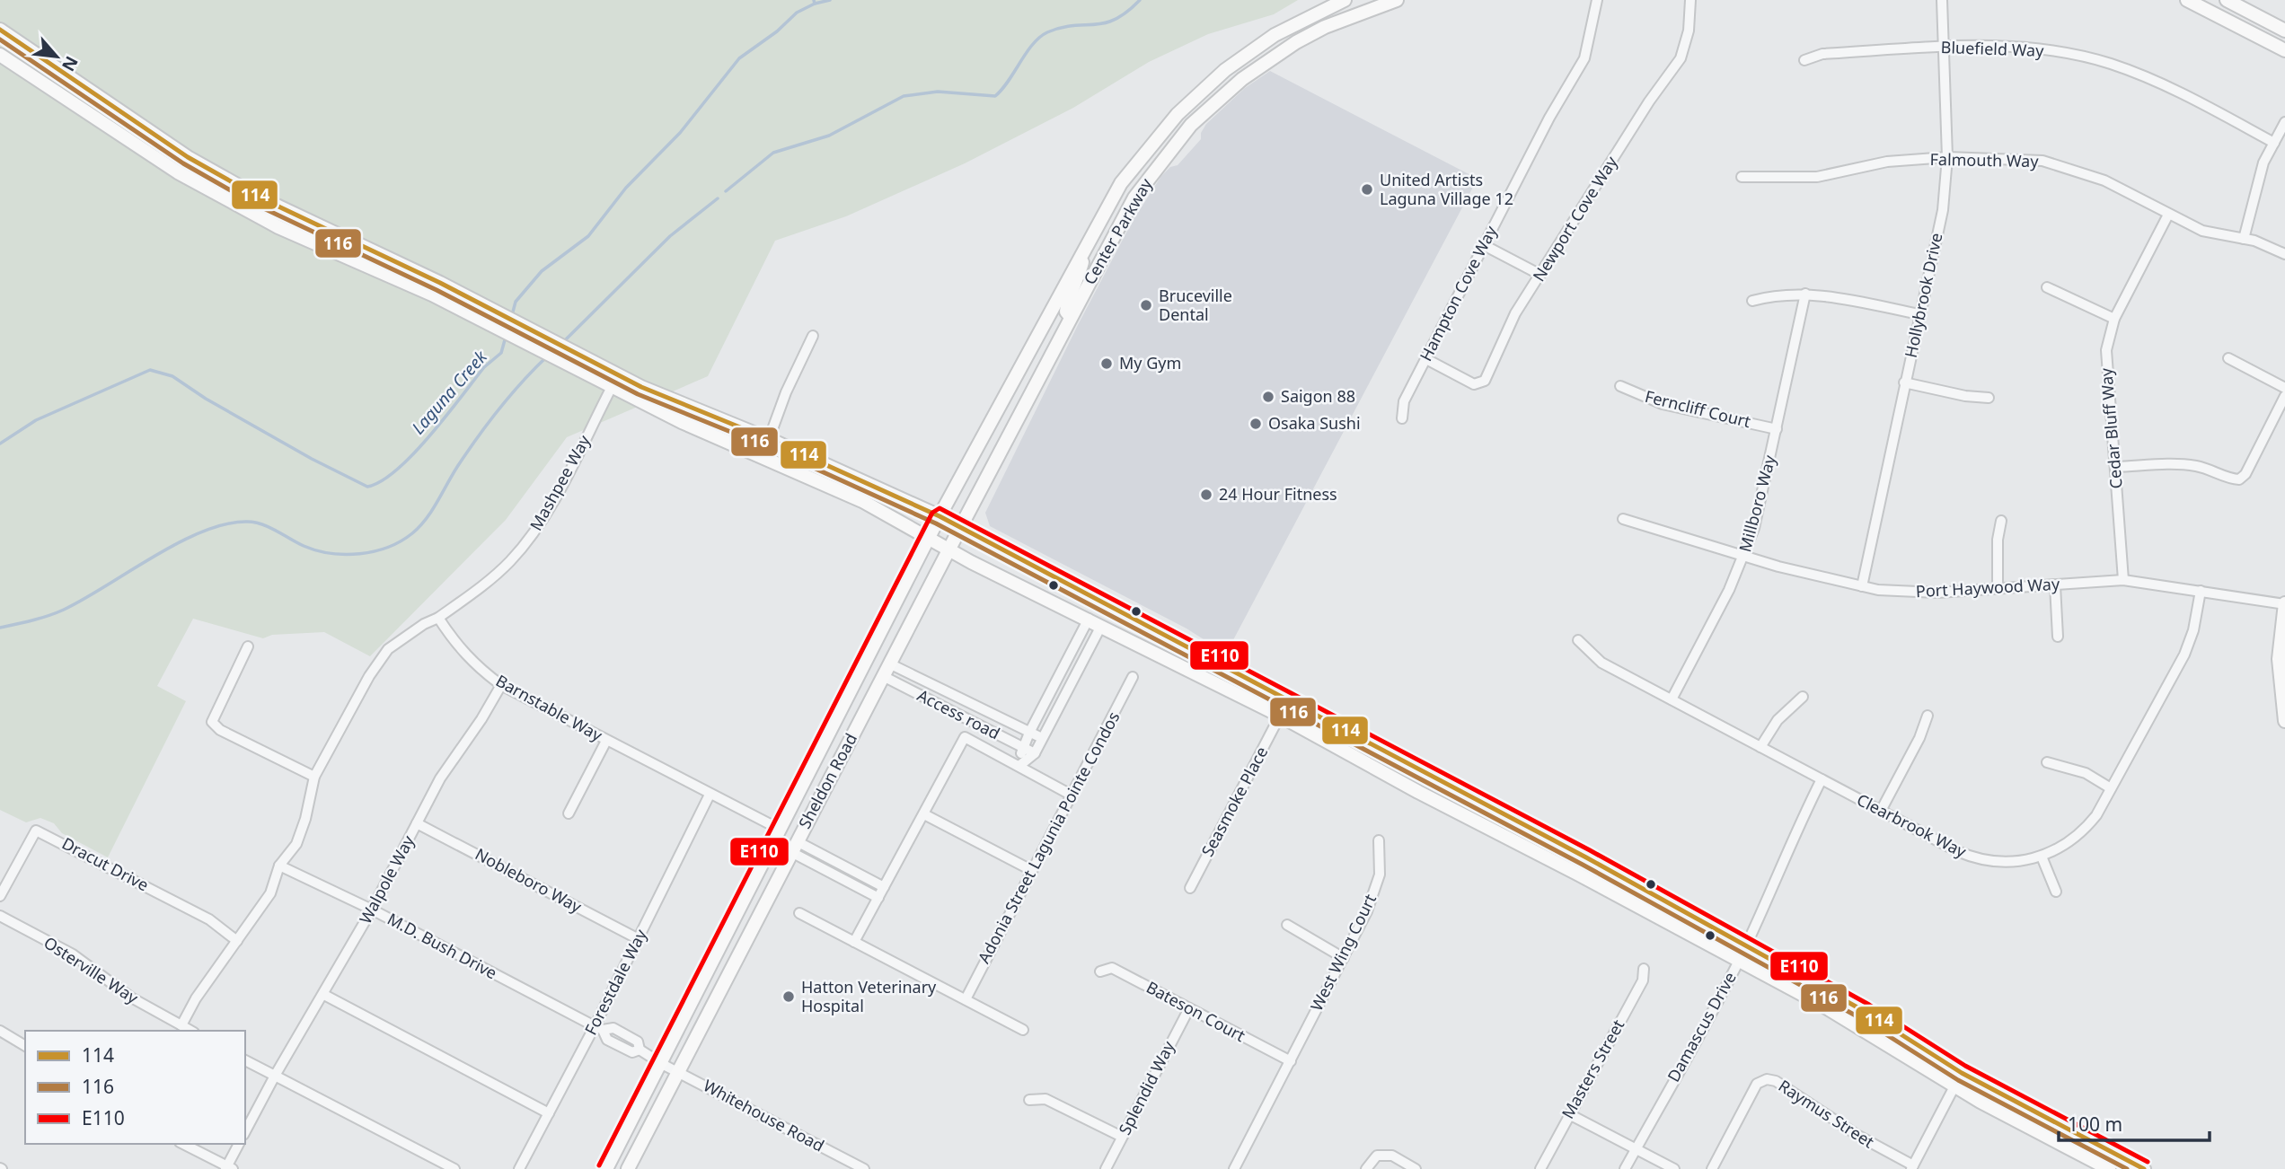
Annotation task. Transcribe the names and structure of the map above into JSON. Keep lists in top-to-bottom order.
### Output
{
  "streets": {
    "main road": ["Center Parkway", "Sheldon Road"],
    "street": [
      "Bluefield Way",
      "Falmouth Way",
      "Newport Cove Way",
      "Hampton Cove Way",
      "Hollybrook Drive",
      "Ferncliff Court",
      "Cedar Bluff Way",
      "Mashpee Way",
      "Millboro Way",
      "Port Haywood Way",
      "Barnstable Way",
      "Access road",
      "Seasmoke Place",
      "Clearbrook Way",
      "Adonia Street Lagunia Pointe Condos",
      "Dracut Drive",
      "Walpole Way",
      "Nobleboro Way",
      "M.D. Bush Drive",
      "West Wing Court",
      "Osterville Way",
      "Forestdale Way",
      "Bateson Court",
      "Damascus Drive",
      "Masters Street",
      "Splendid Way",
      "Raymus Street",
      "Whitehouse Road"
    ]
  },
  "crossings": [
    ["Bluefield Way", "Hollybrook Drive"],
    ["Falmouth Way", "Hollybrook Drive"],
    ["Falmouth Way", "Cedar Bluff Way"],
    ["Newport Cove Way", "Hampton Cove Way"],
    ["Center Parkway", "Sheldon Road"],
    ["Hollybrook Drive", "Port Haywood Way"],
    ["Ferncliff Court", "Millboro Way"],
    ["Cedar Bluff Way", "Port Haywood Way"],
    ["Mashpee Way", "Barnstable Way"],
    ["Millboro Way", "Port Haywood Way"],
    ["Millboro Way", "Clearbrook Way"],
    ["Port Haywood Way", "Clearbrook Way"],
    ["Barnstable Way", "Sheldon Road"],
    ["Barnstable Way", "Walpole Way"],
    ["Barnstable Way", "Forestdale Way"],
    ["Access road", "Sheldon Road"],
    ["Sheldon Road", "M.D. Bush Drive"],
    ["Sheldon Road", "Whitehouse Road"],
    ["Clearbrook Way", "Damascus Drive"],
    ["Walpole Way", "Nobleboro Way"],
    ["Walpole Way", "M.D. Bush Drive"],
    ["Nobleboro Way", "Forestdale Way"],
    ["M.D. Bush Drive", "Forestdale Way"],
    ["M.D. Bush Drive", "Whitehouse Road"],
    ["West Wing Court", "Bateson Court"],
    ["Bateson Court", "Splendid Way"]
  ],
  "water": ["Laguna Creek"],
  "places": [
    "United Artists Laguna Village 12",
    "Bruceville Dental",
    "My Gym",
    "Saigon 88",
    "Osaka Sushi",
    "24 Hour Fitness",
    "Hatton Veterinary Hospital"
  ],
  "lines": ["transit line 114", "transit line 116", "transit line E110"],
  "legend": ["114", "116", "E110"],
  "scale_bar": "100 m",
  "north": "bottom right"
}
